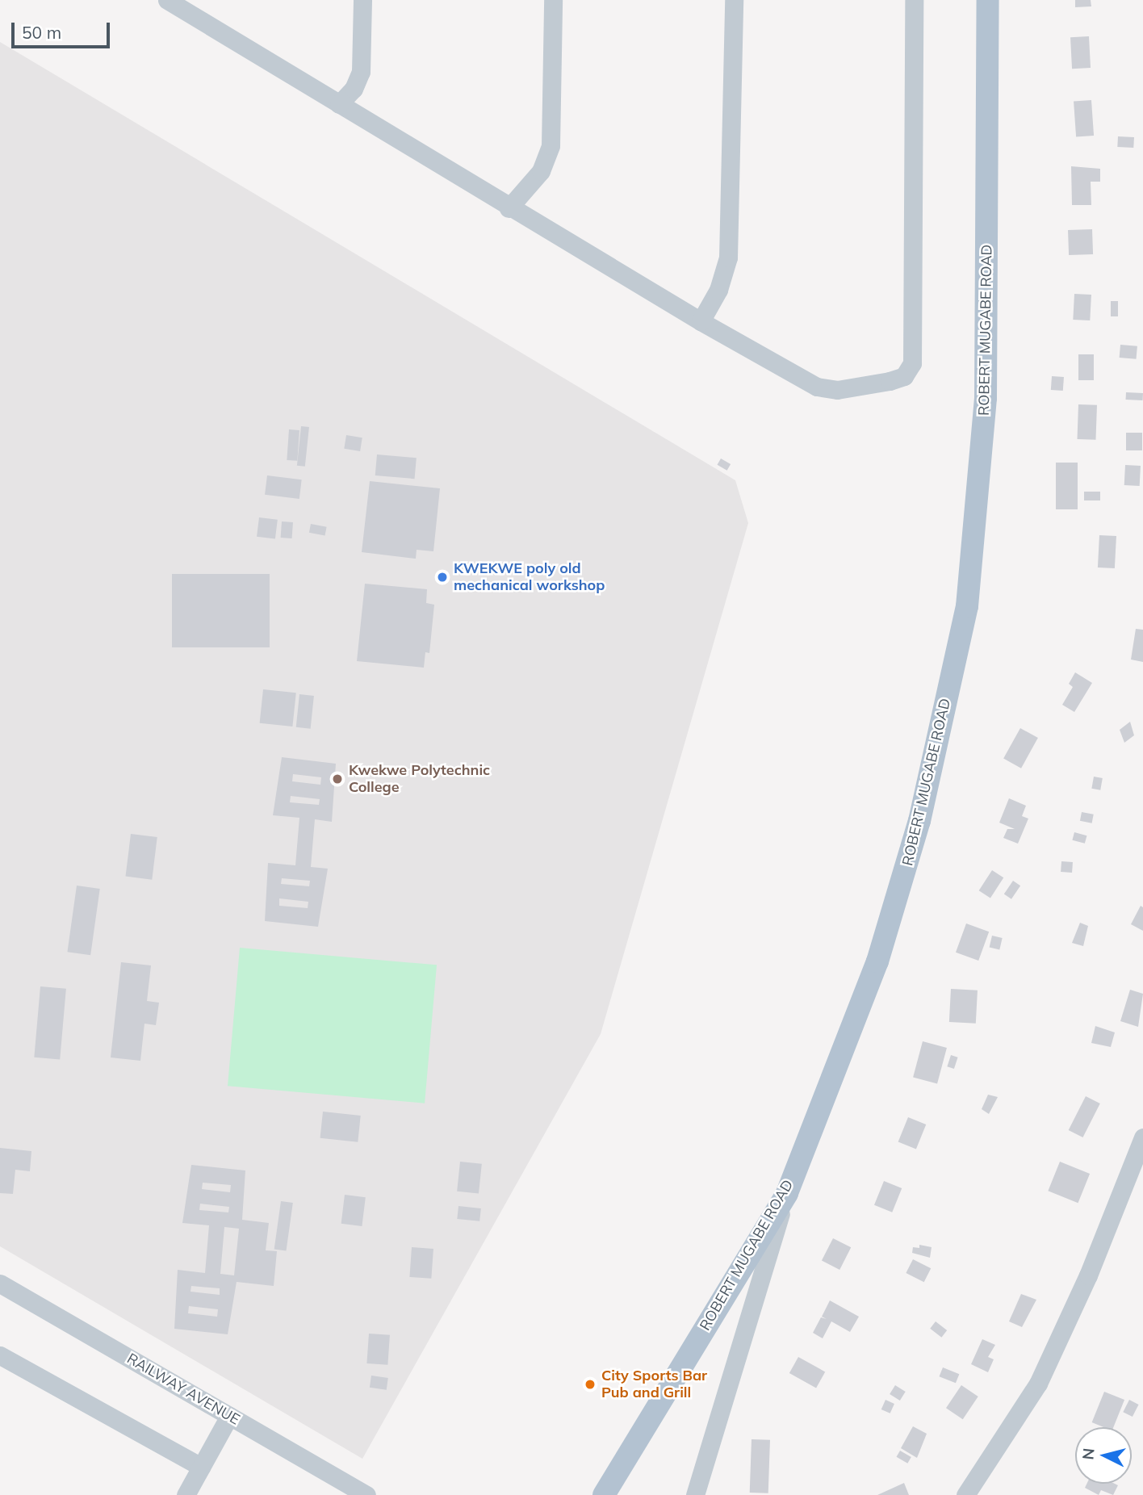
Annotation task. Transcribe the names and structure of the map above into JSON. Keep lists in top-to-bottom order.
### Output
{
  "streets": {
    "main road": ["ROBERT MUGABE ROAD"],
    "street": ["RAILWAY AVENUE"]
  },
  "places": ["KWEKWE poly old mechanical workshop", "Kwekwe Polytechnic College", "City Sports Bar Pub and Grill"],
  "scale_bar": "50 m",
  "north": "left"
}
